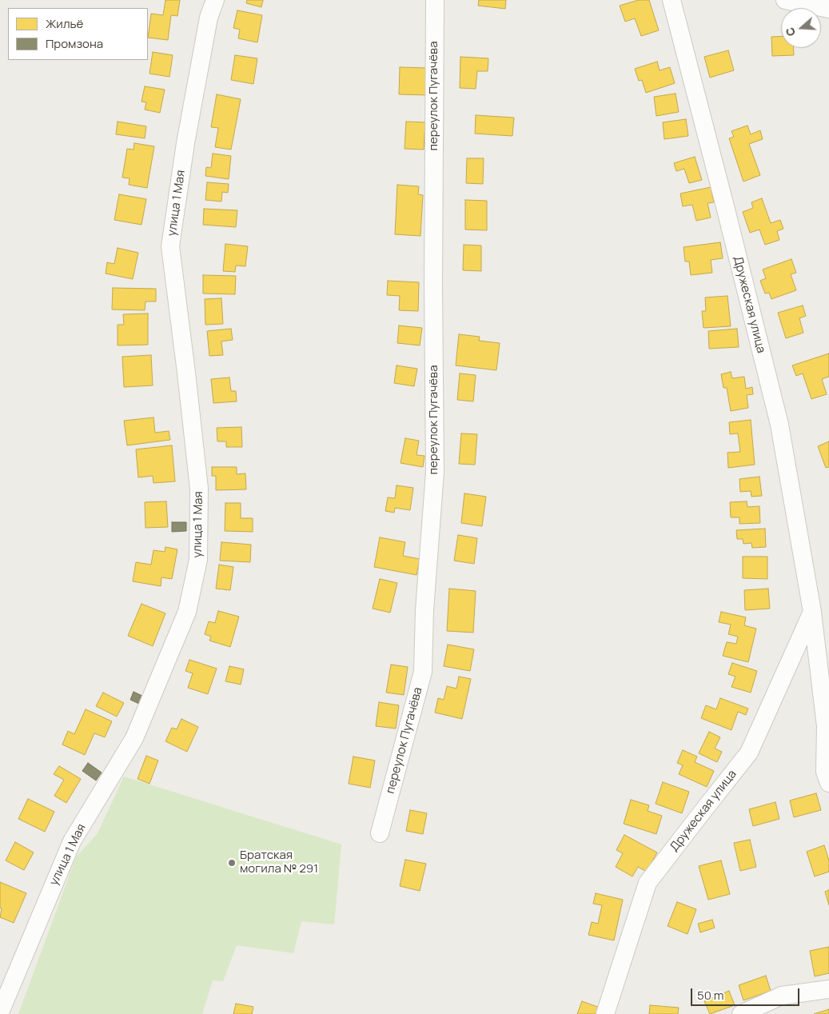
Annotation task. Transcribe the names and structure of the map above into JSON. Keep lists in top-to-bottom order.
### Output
{
  "streets": {
    "street": ["переулок Пугачёва", "улица 1 Мая", "Дружеская улица"]
  },
  "places": ["Братская могила № 291"],
  "legend": ["Жильё", "Промзона"],
  "scale_bar": "50 m",
  "north": "left"
}
